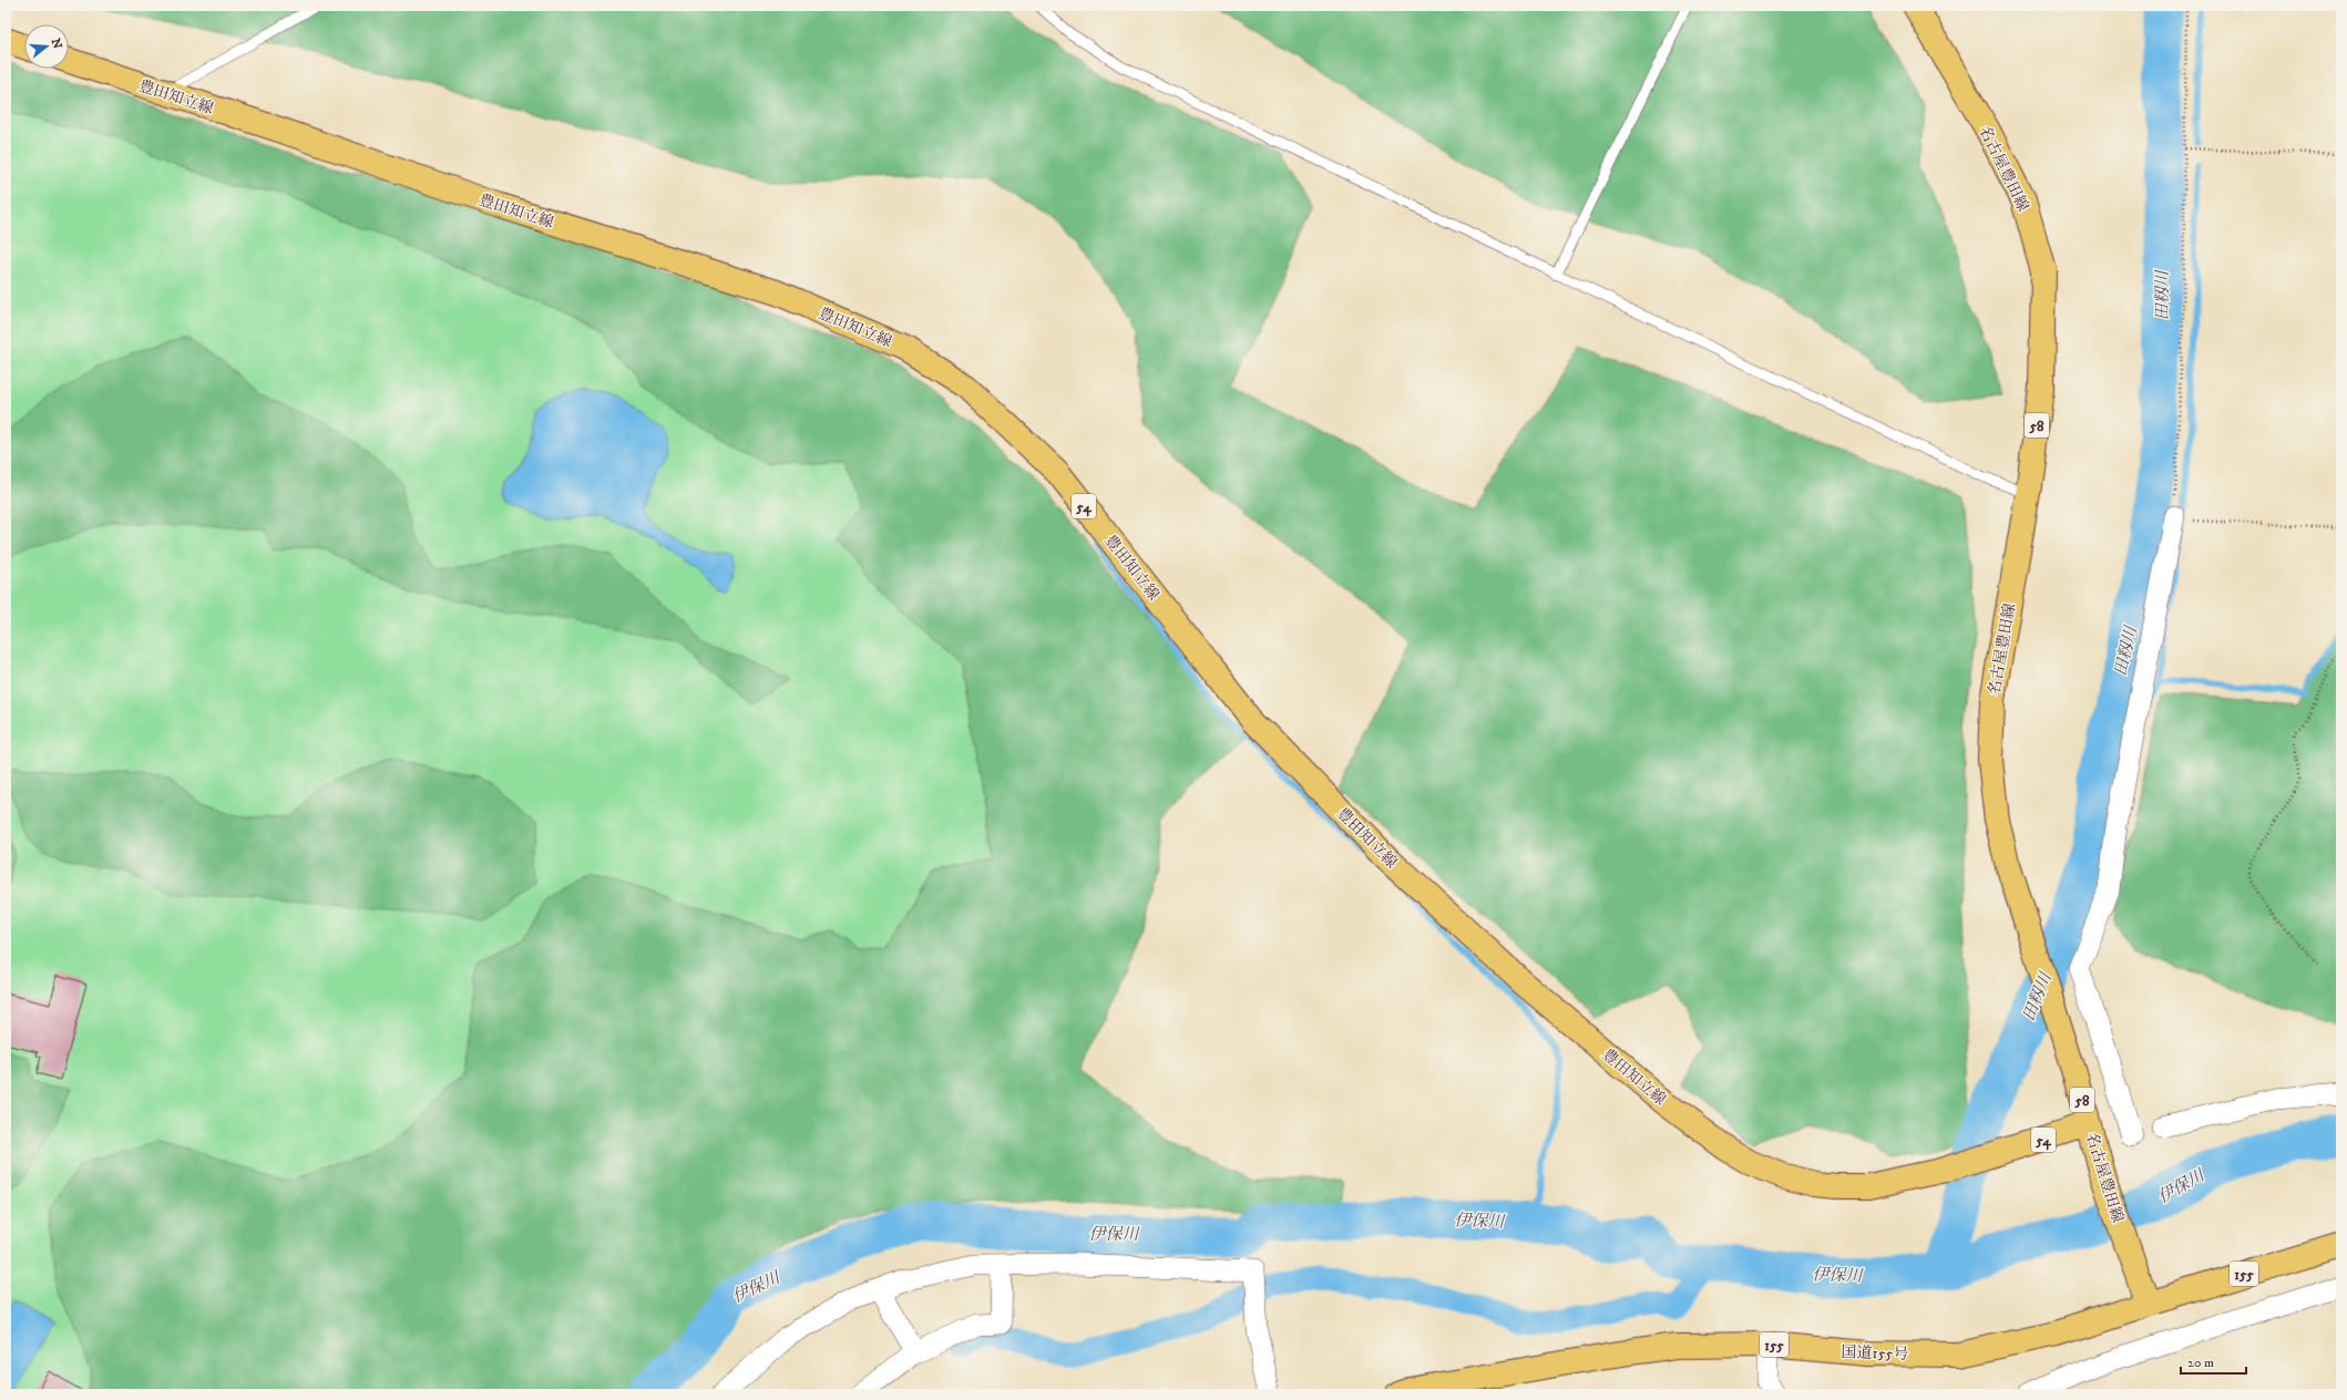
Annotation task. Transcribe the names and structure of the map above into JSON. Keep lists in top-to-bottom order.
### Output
{
  "streets": {
    "main road": [
      "豊田知立線",
      "名古屋豊田線",
      "58",
      "54",
      "155",
      "国道155号"
    ]
  },
  "crossings": [
    ["豊田知立線", "名古屋豊田線"],
    ["名古屋豊田線", "国道155号"]
  ],
  "water": ["田籾川", "伊保川"],
  "scale_bar": "20 m",
  "north": "right"
}
